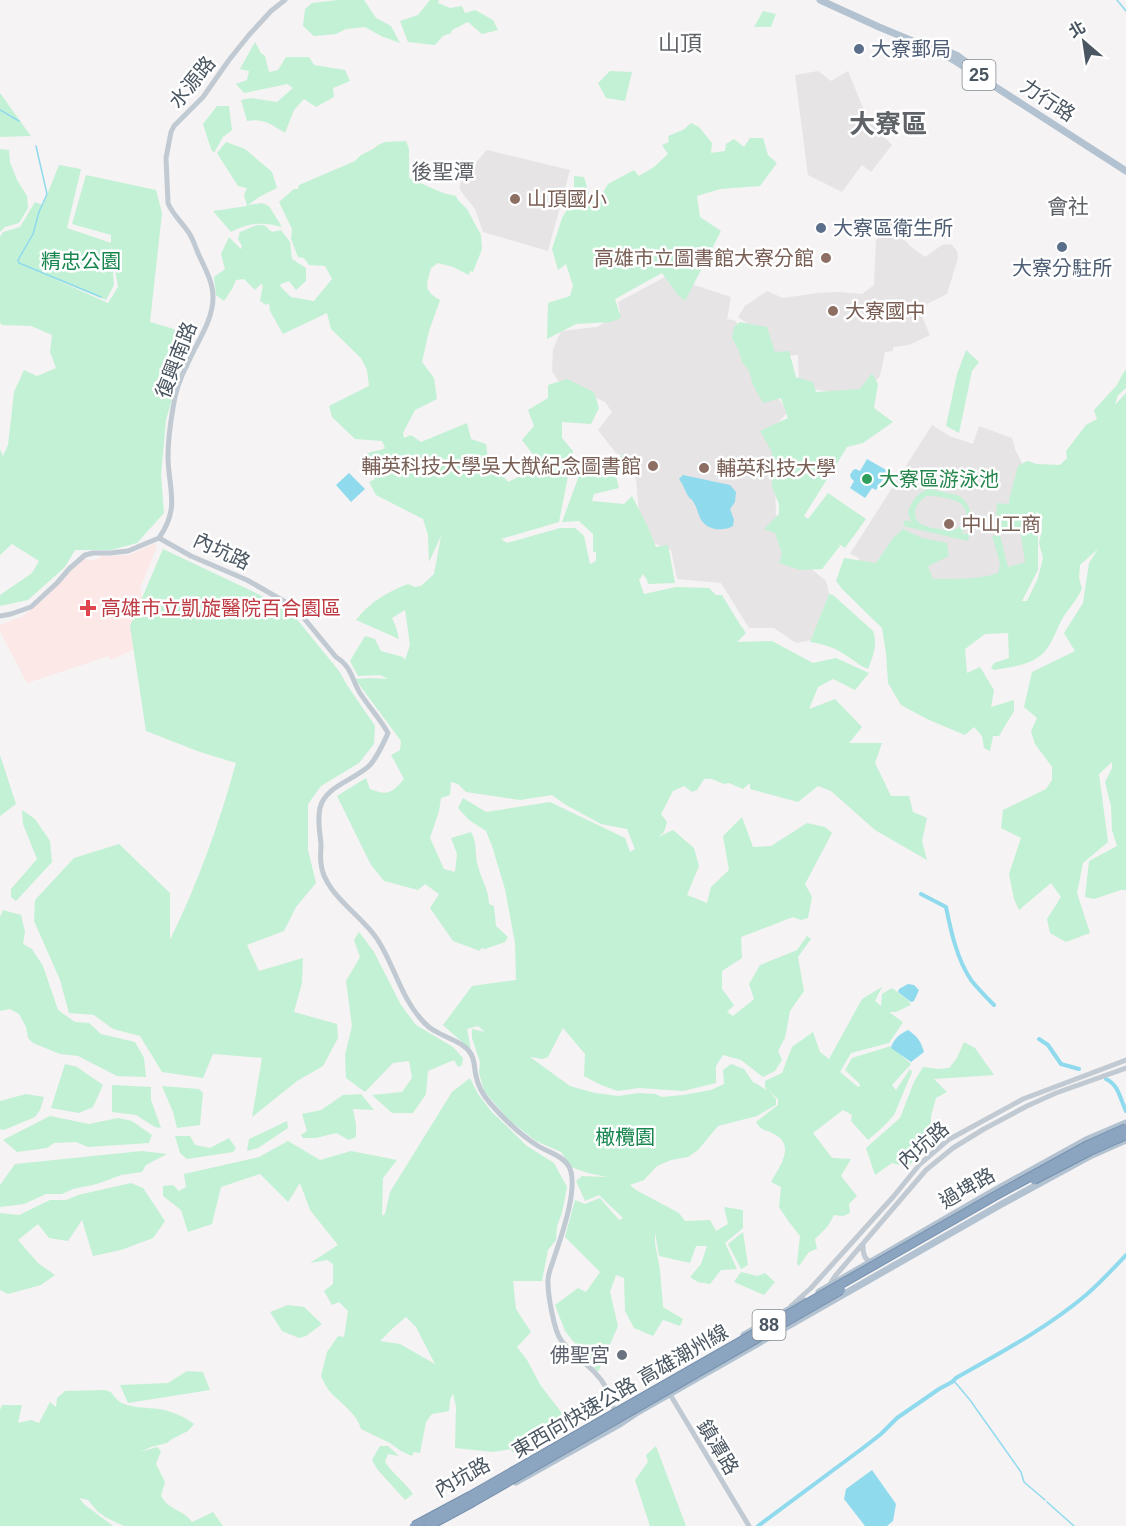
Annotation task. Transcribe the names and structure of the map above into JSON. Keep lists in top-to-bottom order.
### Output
{
  "streets": {
    "highway": ["88", "東西向快速公路 高雄潮州線"],
    "main road": [
      "25",
      "力行路",
      "內坑路",
      "過埤路"
    ],
    "street": ["水源路", "復興南路", "鎮潭路"]
  },
  "crossings": [
    ["水源路", "復興南路"],
    ["復興南路", "內坑路"],
    ["內坑路", "過埤路"],
    ["內坑路", "鎮潭路"],
    ["過埤路", "東西向快速公路 高雄潮州線"]
  ],
  "districts": [
    "山頂",
    "大寮區",
    "後聖潭",
    "會社"
  ],
  "parks": ["精忠公園", "橄欖園"],
  "places": {
    "other": [
      "大寮郵局",
      "山頂國小",
      "大寮區衛生所",
      "大寮分駐所",
      "高雄市立圖書館大寮分館",
      "大寮國中",
      "輔英科技大學吳大猷紀念圖書館",
      "輔英科技大學",
      "大寮區游泳池",
      "中山工商",
      "佛聖宮"
    ],
    "health": ["高雄市立凱旋醫院百合園區"]
  },
  "north": "top left"
}
